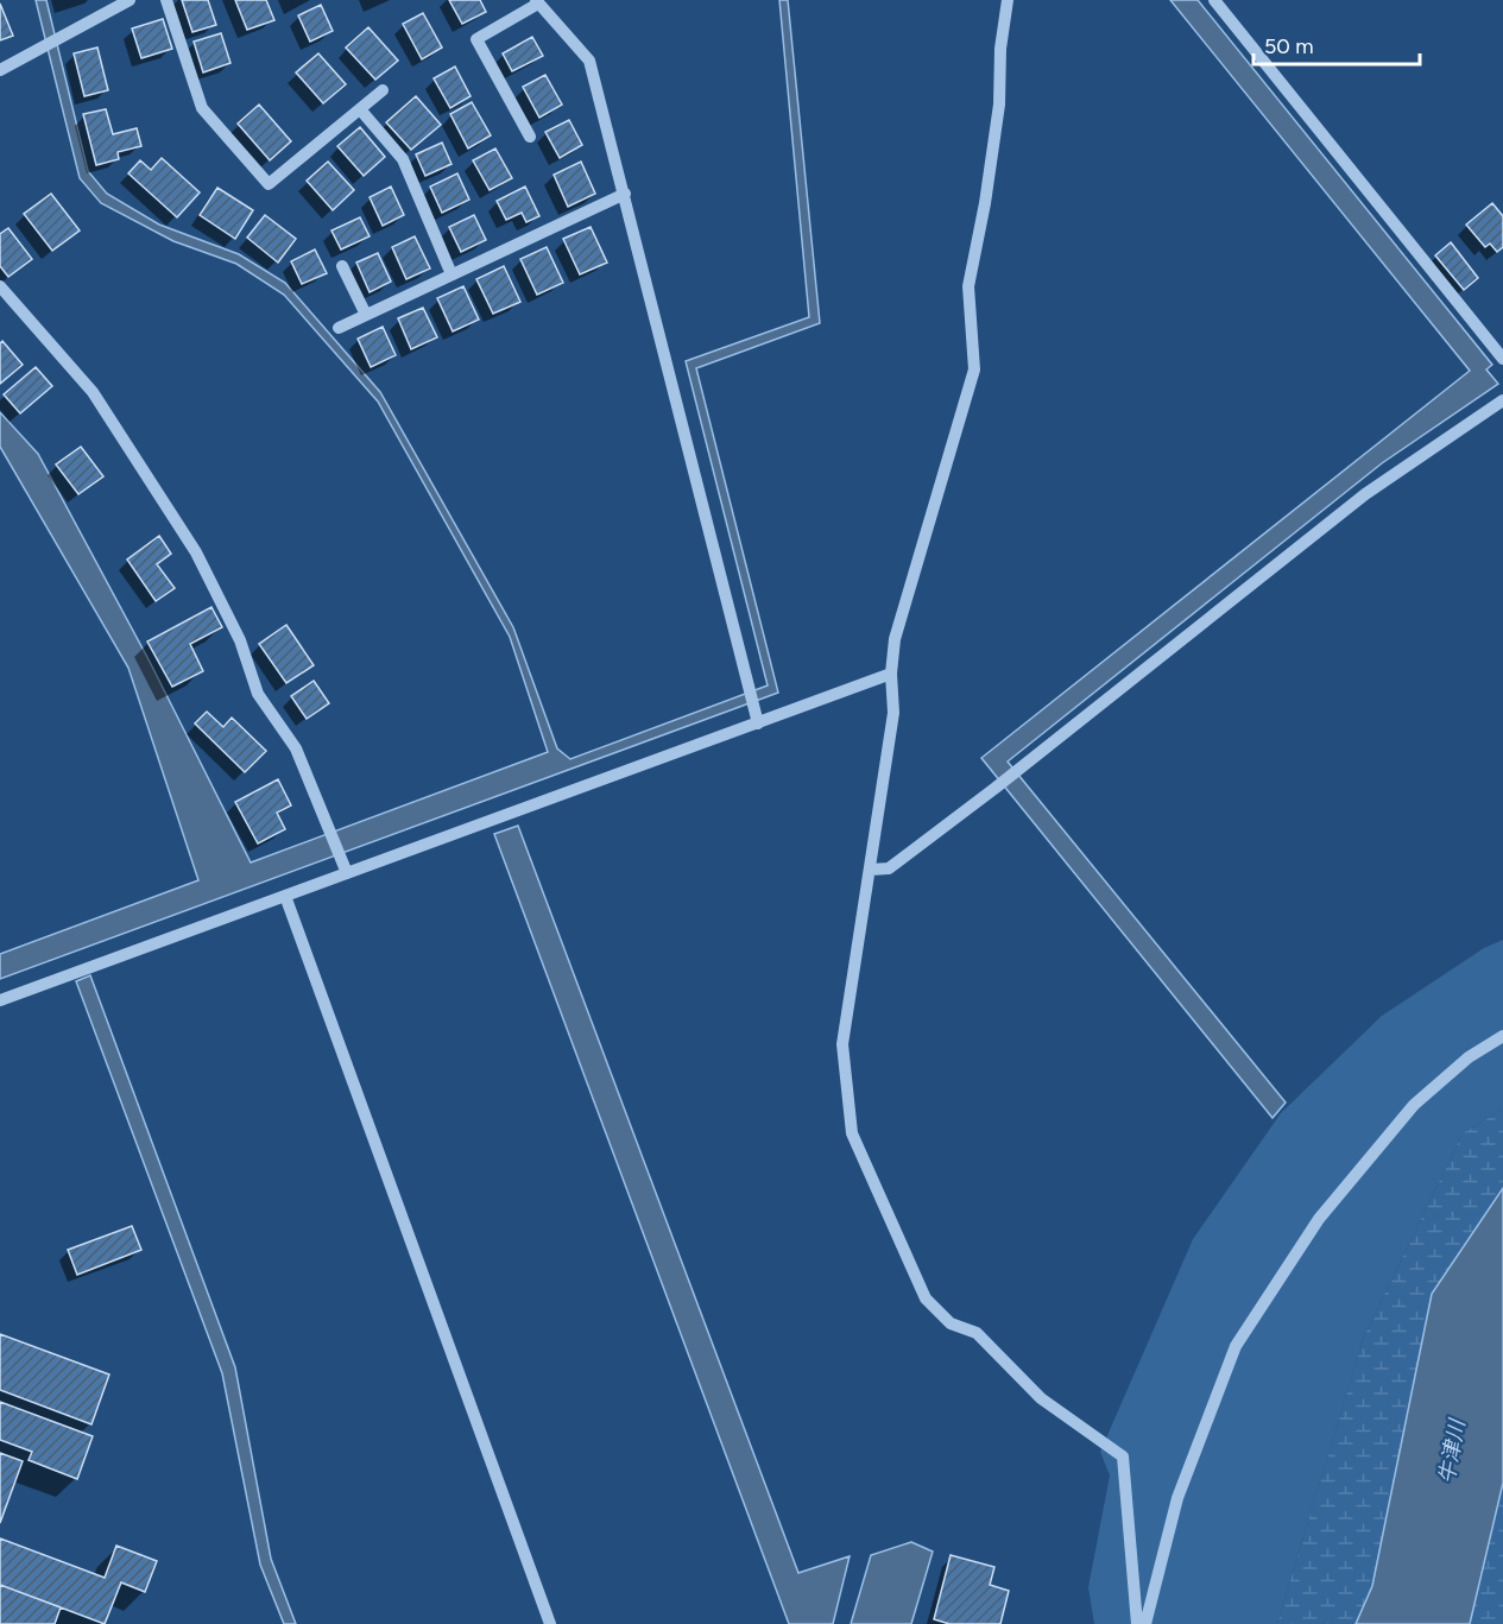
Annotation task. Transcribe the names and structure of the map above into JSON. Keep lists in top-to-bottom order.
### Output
{
  "water": ["牛津川"],
  "scale_bar": "50 m"
}
